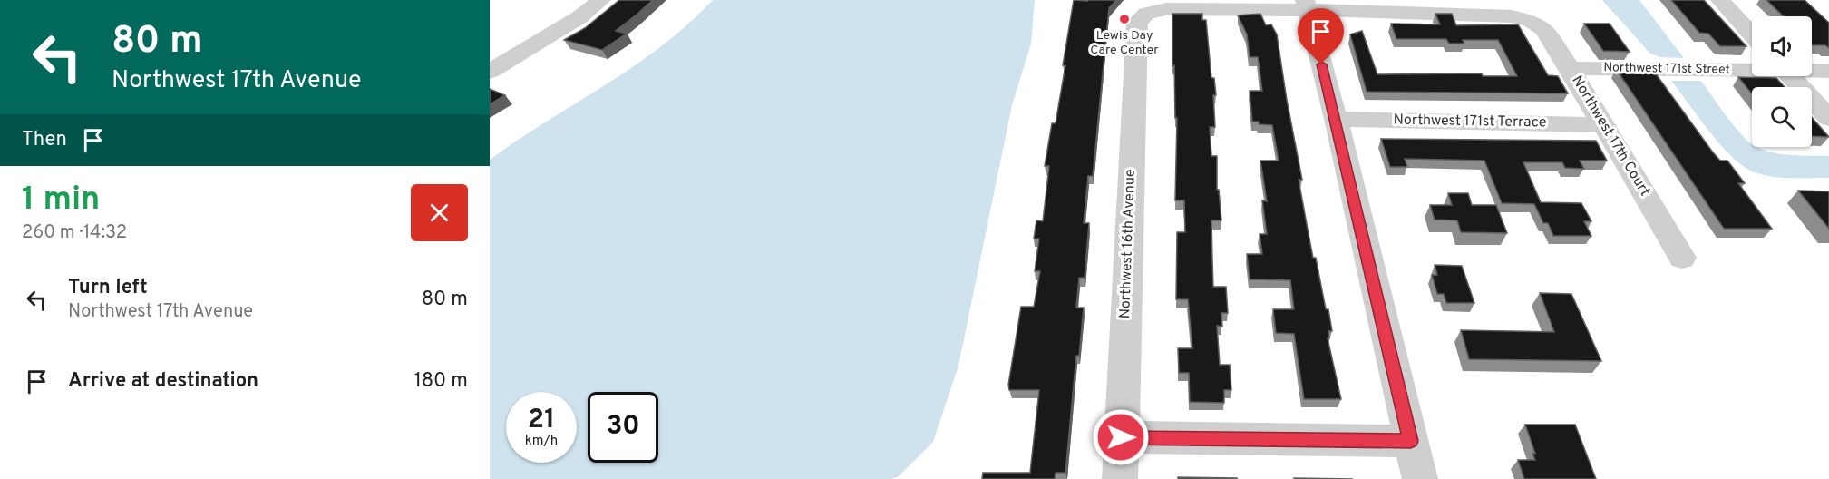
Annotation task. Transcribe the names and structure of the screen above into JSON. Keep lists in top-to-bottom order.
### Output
{
  "streets": {
    "street": [
      "Northwest 171st Street",
      "Northwest 171st Terrace",
      "Northwest 17th Court",
      "Northwest 16th Avenue"
    ]
  },
  "crossings": [
    ["Northwest 171st Street", "Northwest 17th Court"],
    ["Northwest 171st Terrace", "Northwest 17th Court"],
    ["Northwest 17th Court", "Northwest 16th Avenue"]
  ],
  "places": ["Lewis Day Care Center"],
  "page": {
    "turn": ["80 m", "Northwest 17th Avenue"],
    "then": "Then",
    "heading": ["1 min", "260 m · 14:32"],
    "list": [
      {
        "name": "Turn left",
        "note": "Northwest 17th Avenue",
        "value": "80 m"
      },
      {
        "name": "Arrive at destination",
        "value": "180 m"
      }
    ],
    "speed": "21 km/h",
    "limit": "30"
  }
}
